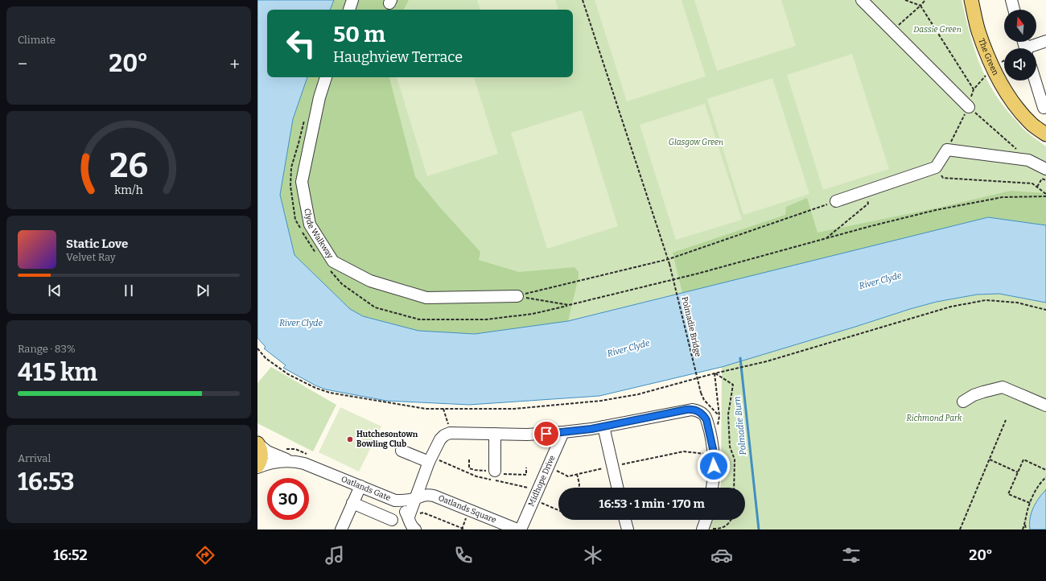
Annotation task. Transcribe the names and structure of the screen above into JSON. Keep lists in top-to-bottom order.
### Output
{
  "streets": {
    "main road": ["The Green"],
    "street": [
      "Clyde Walkway",
      "Midhope Drive",
      "Oatlands Gate",
      "Oatlands Square"
    ],
    "path": ["Polmadie Bridge"]
  },
  "crossings": [
    ["Oatlands Gate", "Oatlands Square"]
  ],
  "water": ["River Clyde", "Polmadie Burn"],
  "parks": ["Dassie Green", "Glasgow Green", "Richmond Park"],
  "places": ["Hutchesontown Bowling Club"],
  "north": "top",
  "page": {
    "tile": [
      "Climate",
      ["Range · 83%", "415 km"],
      ["Arrival", "16:53"]
    ],
    "turn": ["50 m", "Haughview Terrace"],
    "heat": ["−", "20°", "+"],
    "song": ["Static Love", "Velvet Ray"],
    "limit": "30",
    "trip": "16:53 · 1 min · 170 m",
    "tabs": ["16:52", "20°"],
    "gauge": ["26", "km/h"]
  }
}
